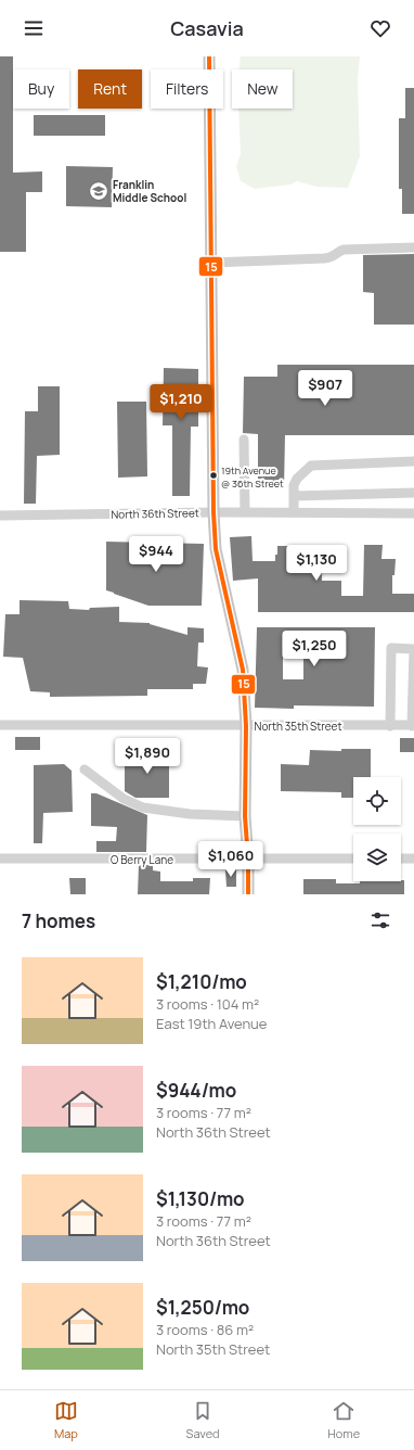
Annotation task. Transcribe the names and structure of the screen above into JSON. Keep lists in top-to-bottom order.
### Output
{
  "streets": {
    "street": ["North 36th Street", "North 35th Street", "O Berry Lane"]
  },
  "places": {
    "school or university": ["Franklin Middle School"],
    "other": ["19th Avenue @ 36th Street"]
  },
  "lines": ["transit line 15"],
  "page": {
    "header": "Casavia",
    "chip": [
      "Buy",
      "Rent",
      "Filters",
      "New"
    ],
    "price": [
      "$907",
      "$1,210",
      "$944",
      "$1,130",
      "$1,250",
      "$1,890",
      "$1,060"
    ],
    "heading": "7 homes",
    "list": [
      {
        "name": "$1,210/mo",
        "note": "3 rooms · 104 m² · East 19th Avenue"
      },
      {
        "name": "$944/mo",
        "note": "3 rooms · 77 m² · North 36th Street"
      },
      {
        "name": "$1,130/mo",
        "note": "3 rooms · 77 m² · North 36th Street"
      },
      {
        "name": "$1,250/mo",
        "note": "3 rooms · 86 m² · North 35th Street"
      }
    ],
    "tabs": ["Map", "Saved", "Home"]
  }
}
